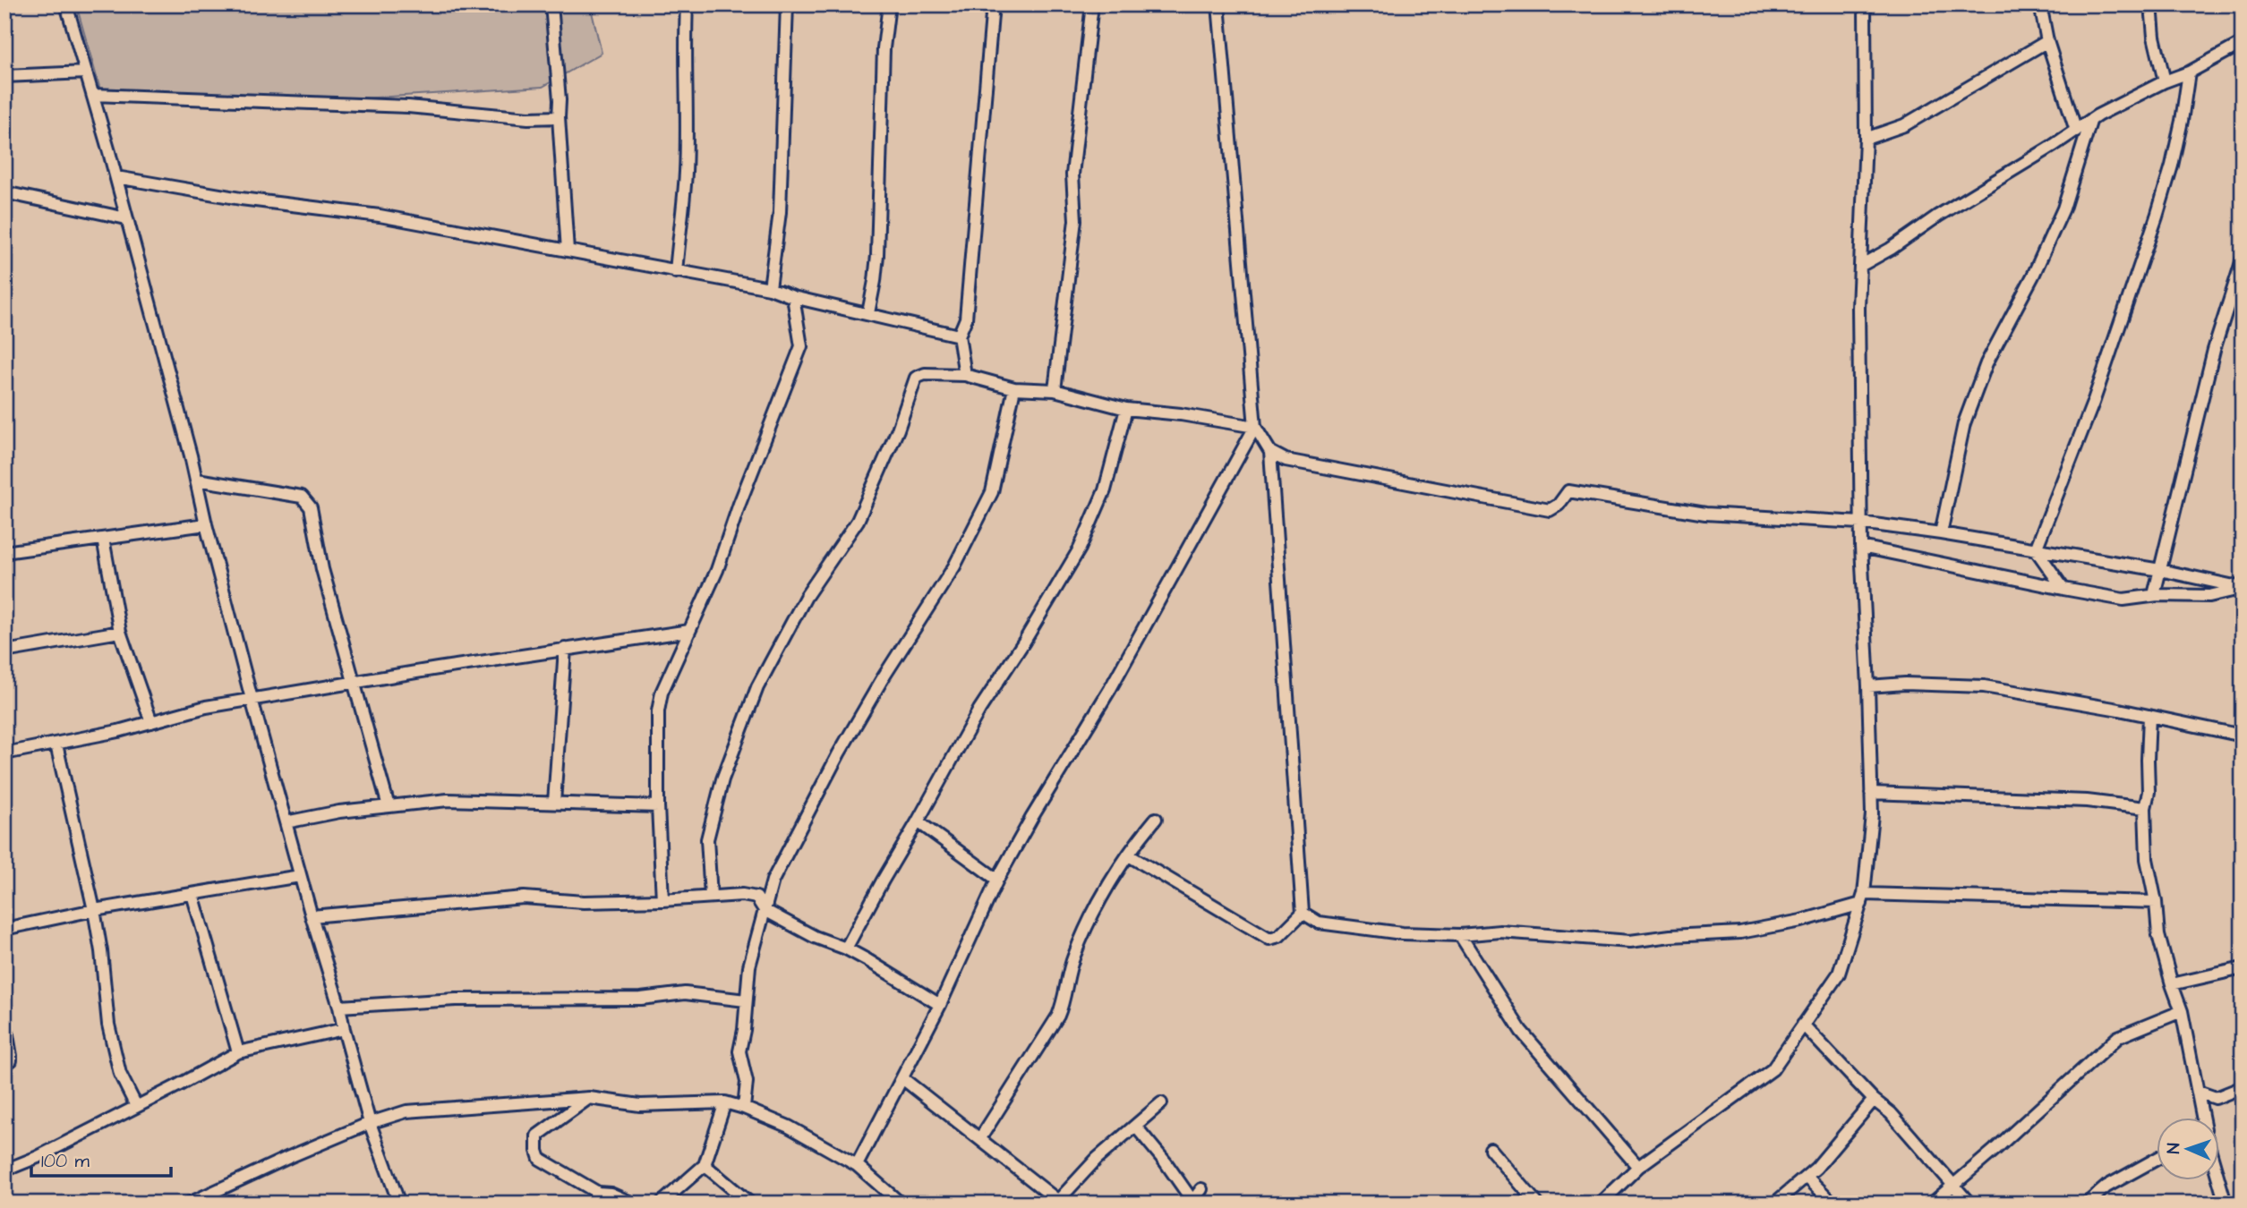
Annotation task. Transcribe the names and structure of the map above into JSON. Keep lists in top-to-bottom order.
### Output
{
  "scale_bar": "100 m",
  "north": "left"
}
